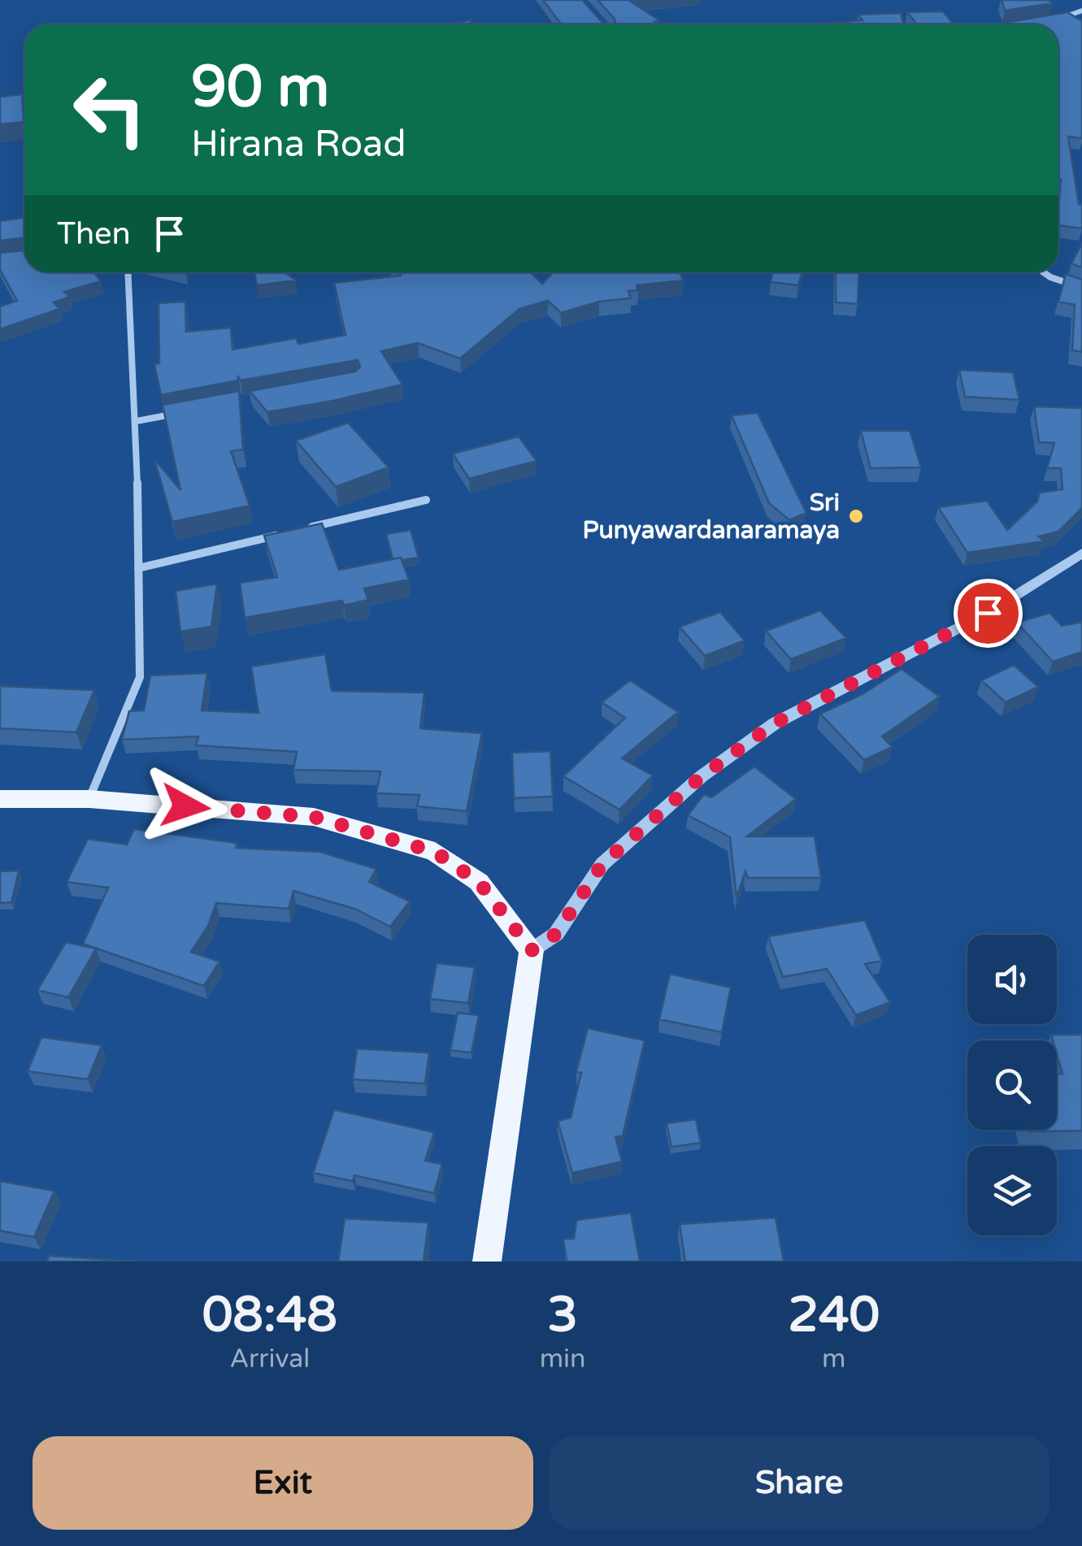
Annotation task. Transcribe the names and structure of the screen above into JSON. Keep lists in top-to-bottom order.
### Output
{
  "places": ["Sri Punyawardanaramaya"],
  "page": {
    "turn": ["90 m", "Hirana Road"],
    "then": "Then",
    "eta": [
      "08:48",
      "Arrival",
      "3",
      "min",
      "240",
      "m"
    ],
    "buttons": ["Exit", "Share"]
  }
}
